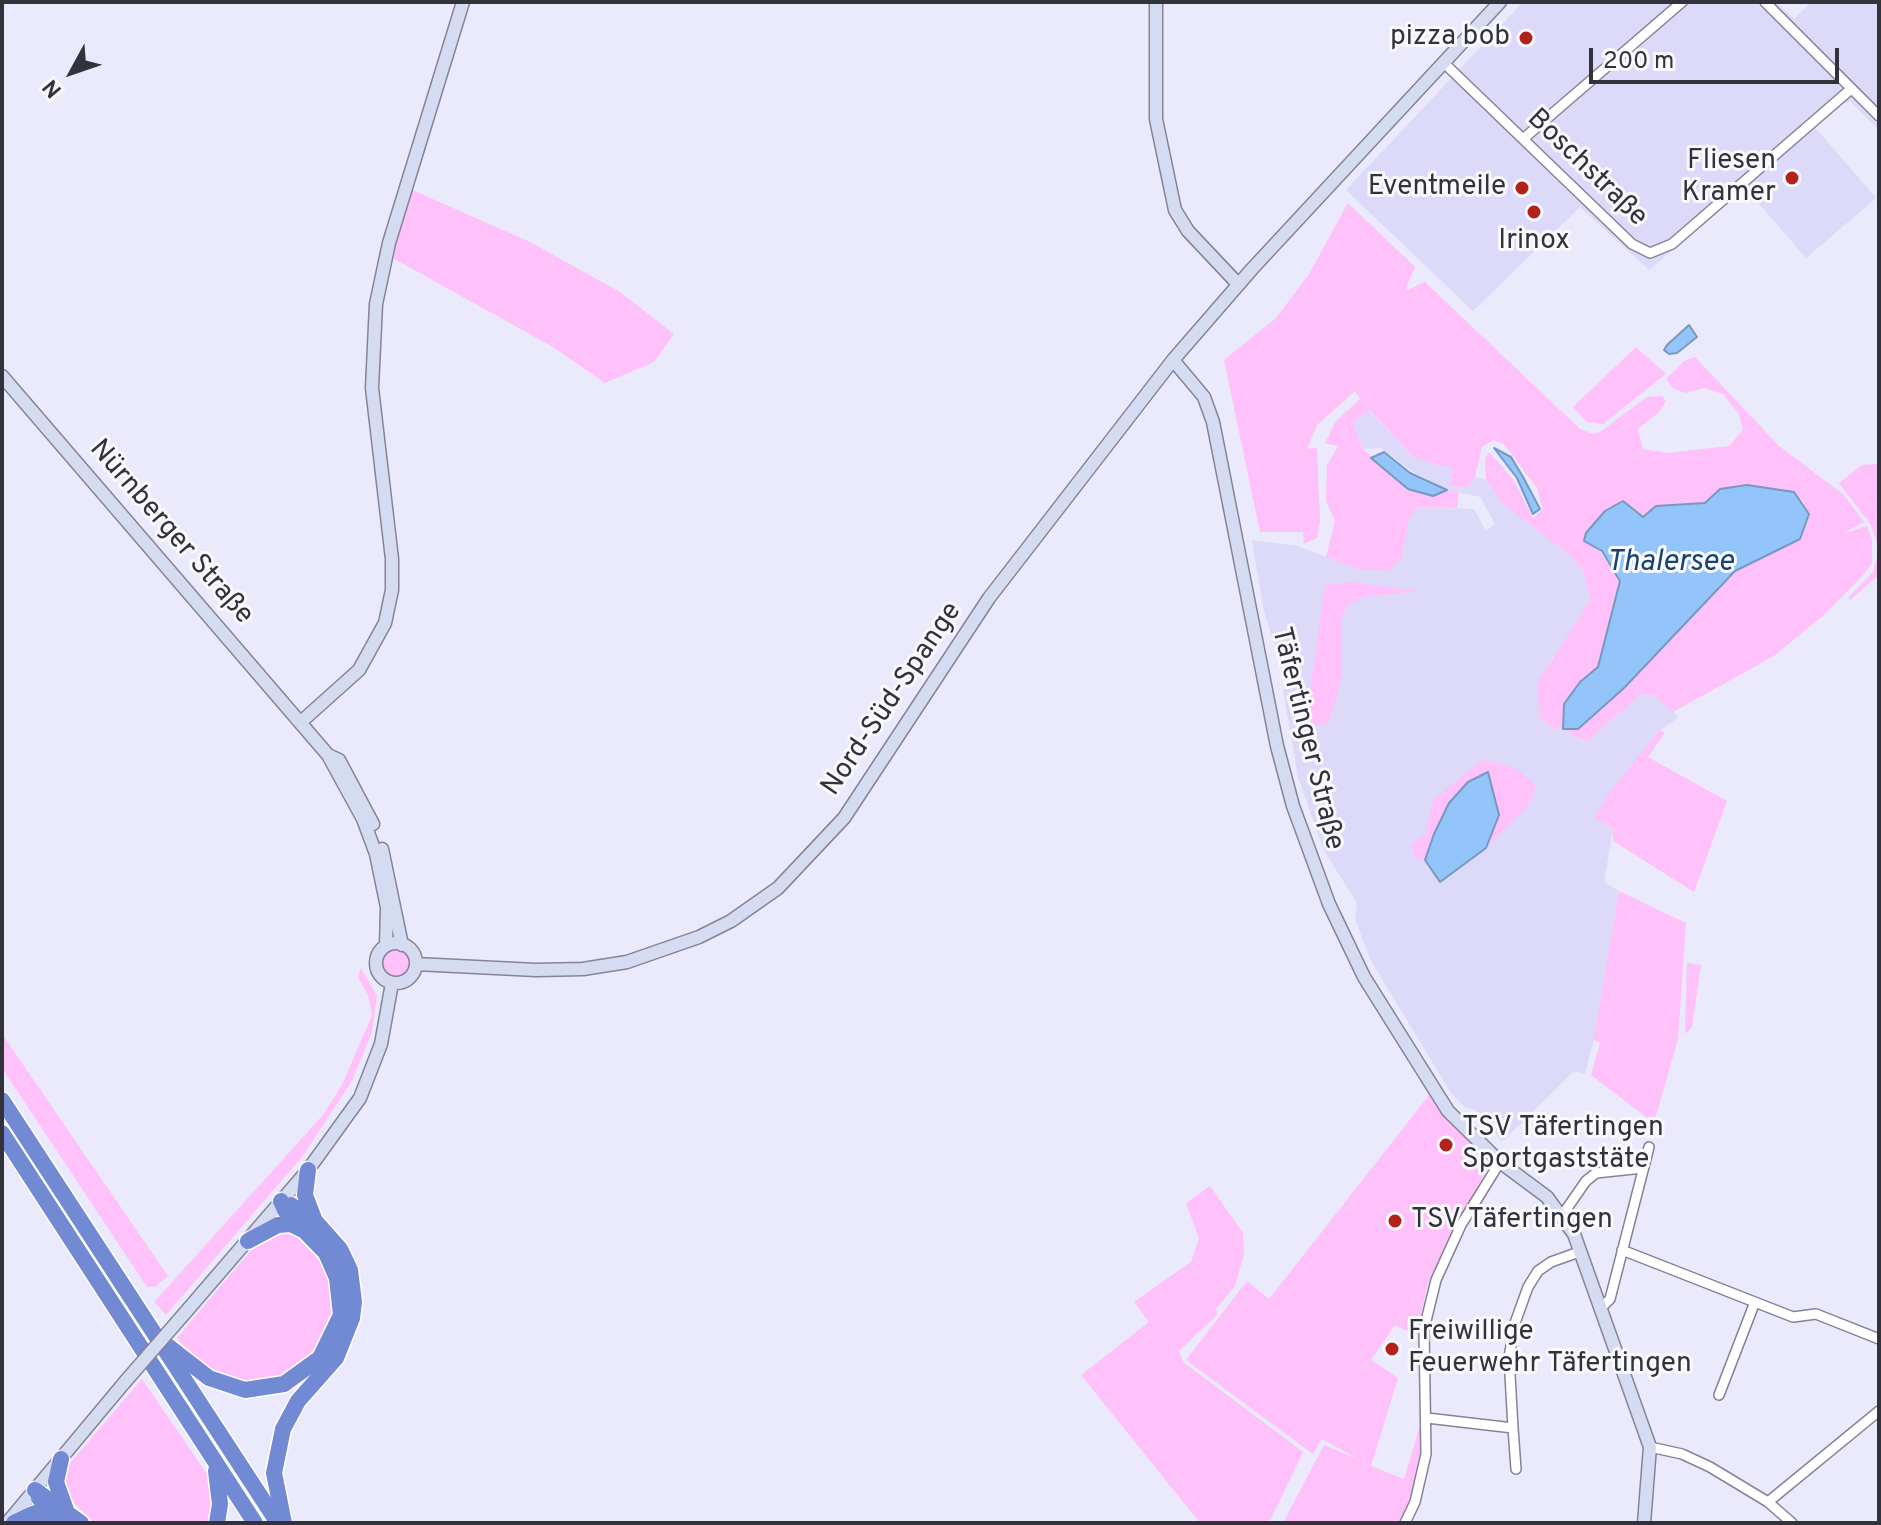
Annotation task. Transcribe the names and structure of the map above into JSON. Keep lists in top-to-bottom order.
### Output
{
  "streets": {
    "street": [
      "Boschstraße",
      "Nürnberger Straße",
      "Nord-Süd-Spange",
      "Täfertinger Straße"
    ]
  },
  "crossings": [
    ["Boschstraße", "Nord-Süd-Spange"],
    ["Nord-Süd-Spange", "Täfertinger Straße"]
  ],
  "water": ["Thalersee"],
  "places": [
    "pizza bob",
    "Fliesen Kramer",
    "Eventmeile",
    "Irinox",
    "TSV Täfertingen Sportgaststäte",
    "TSV Täfertingen",
    "Freiwillige Feuerwehr Täfertingen"
  ],
  "scale_bar": "200 m",
  "north": "bottom left"
}
